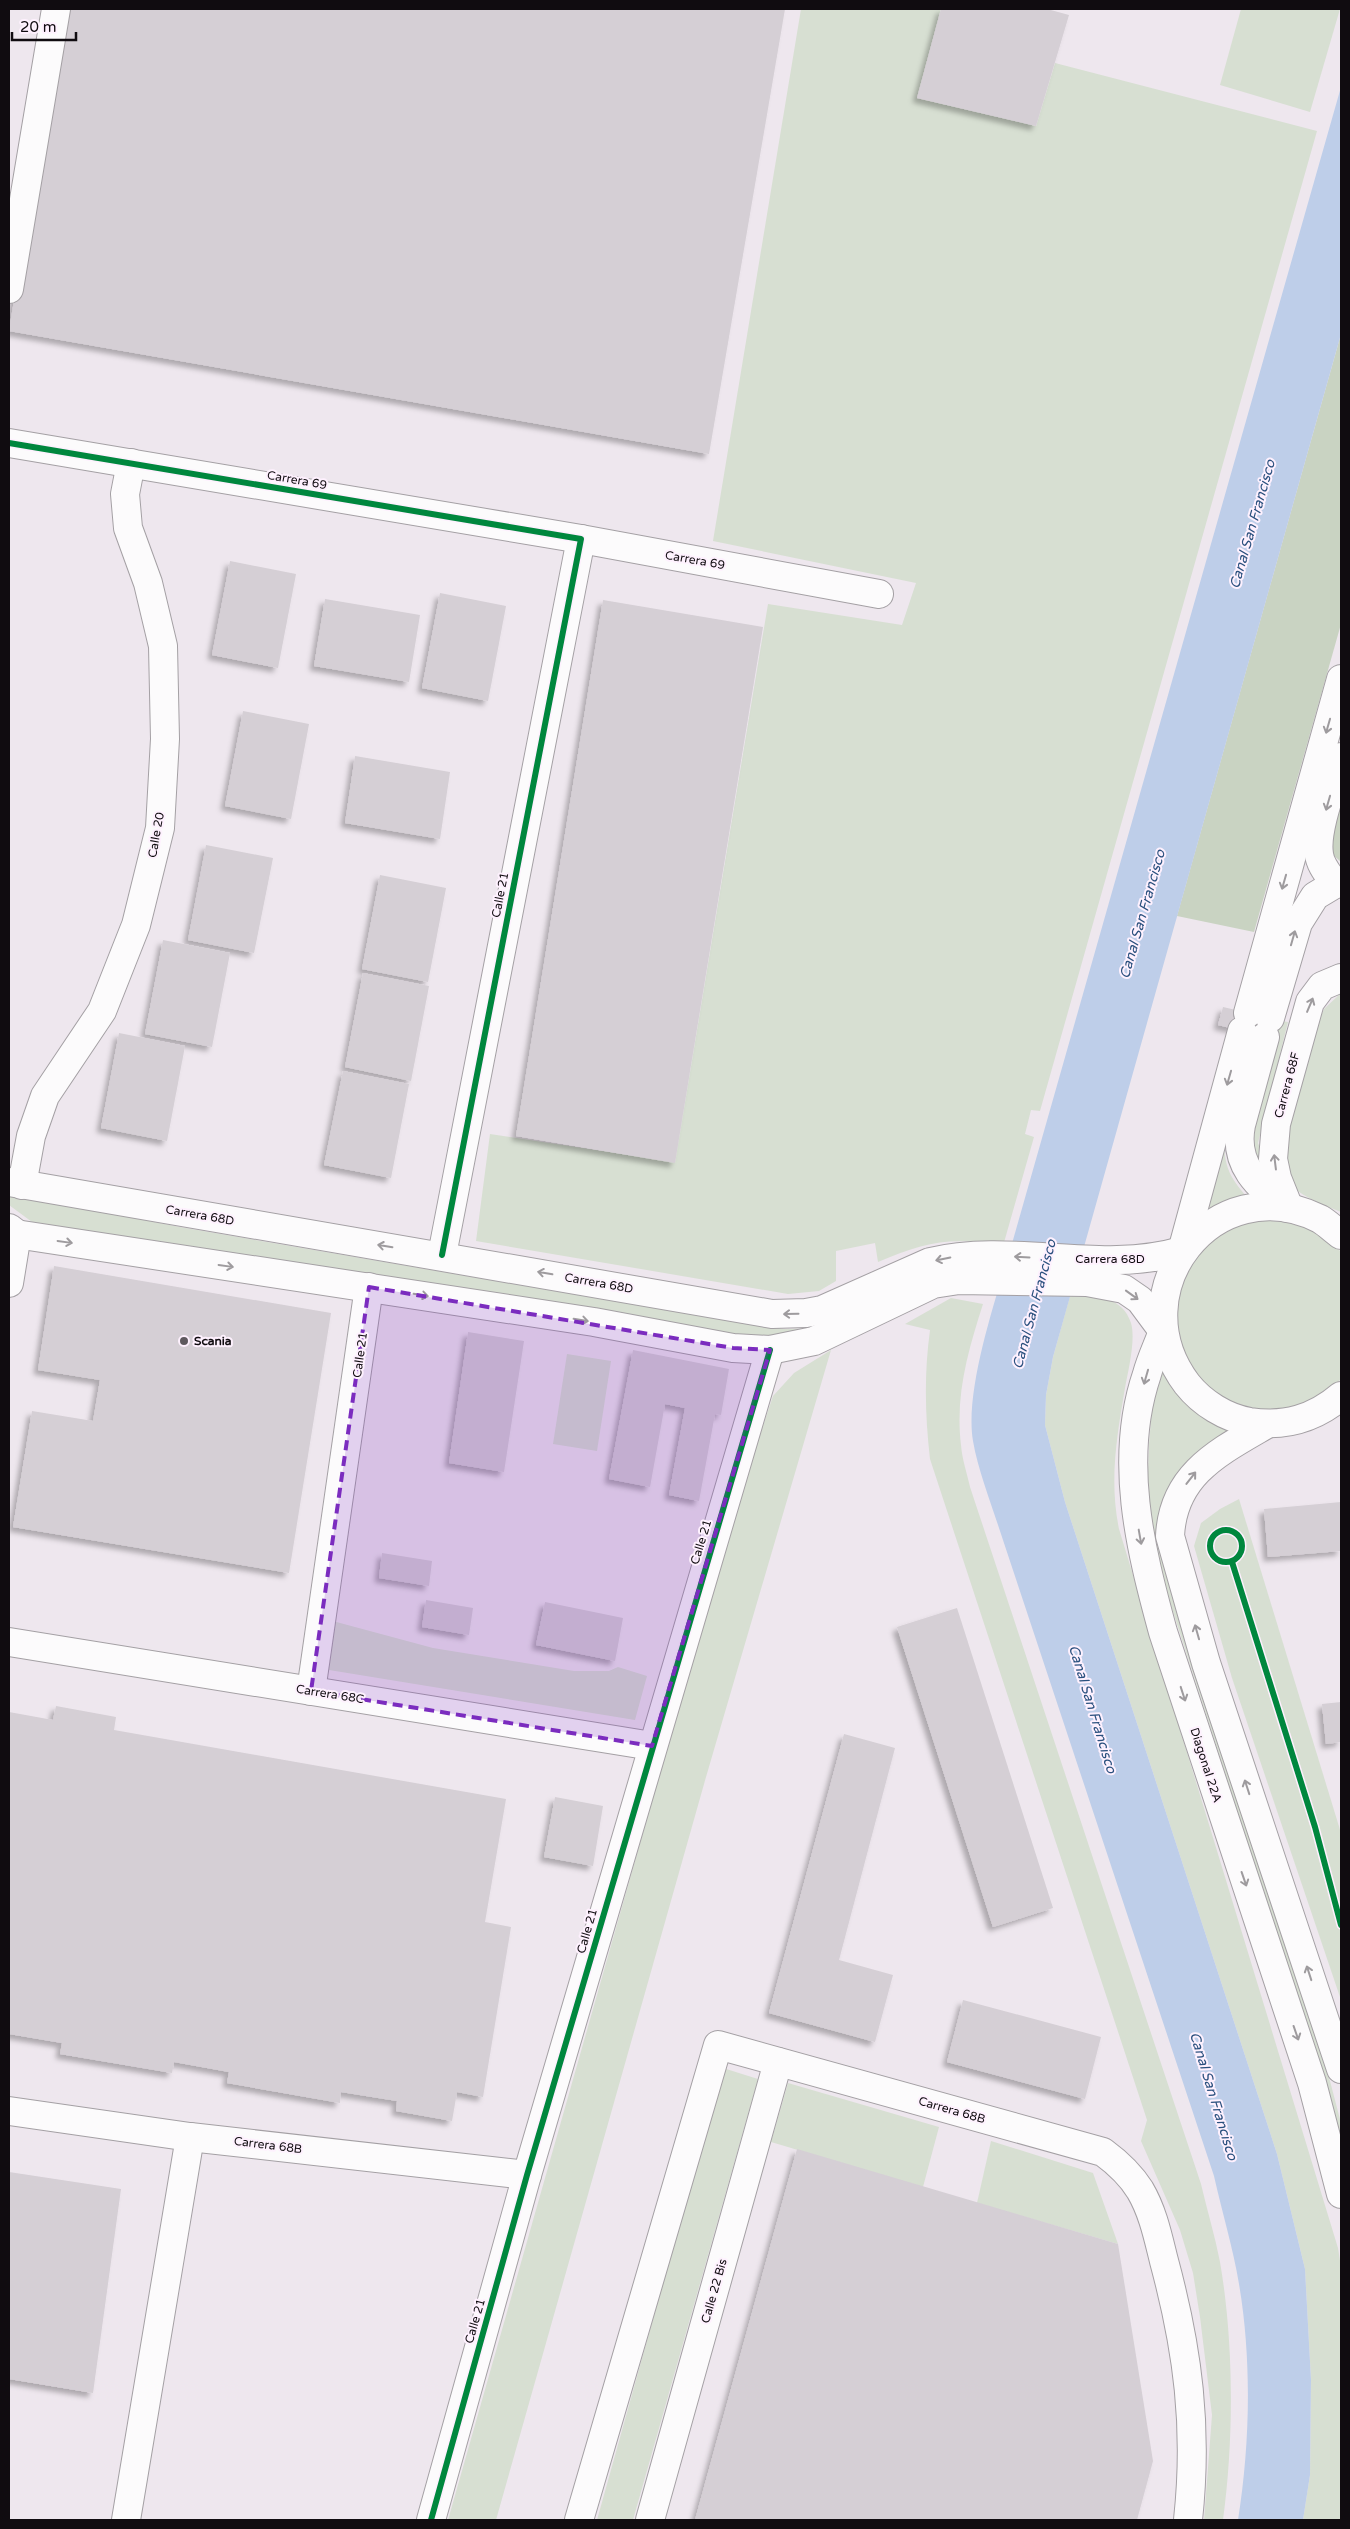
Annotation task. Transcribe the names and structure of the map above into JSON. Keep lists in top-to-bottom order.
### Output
{
  "streets": {
    "street": [
      "Carrera 69",
      "Calle 20",
      "Calle 21",
      "Carrera 68F",
      "Carrera 68D",
      "Carrera 68C",
      "Diagonal 22A",
      "Carrera 68B",
      "Calle 22 Bis"
    ]
  },
  "crossings": [
    ["Carrera 69", "Calle 20"],
    ["Carrera 69", "Calle 21"],
    ["Calle 20", "Carrera 68D"],
    ["Calle 21", "Carrera 68D"],
    ["Calle 21", "Carrera 68C"],
    ["Calle 21", "Carrera 68B"],
    ["Carrera 68D", "Diagonal 22A"],
    ["Carrera 68B", "Calle 22 Bis"]
  ],
  "water": ["Canal San Francisco"],
  "places": ["Scania"],
  "scale_bar": "20 m"
}
